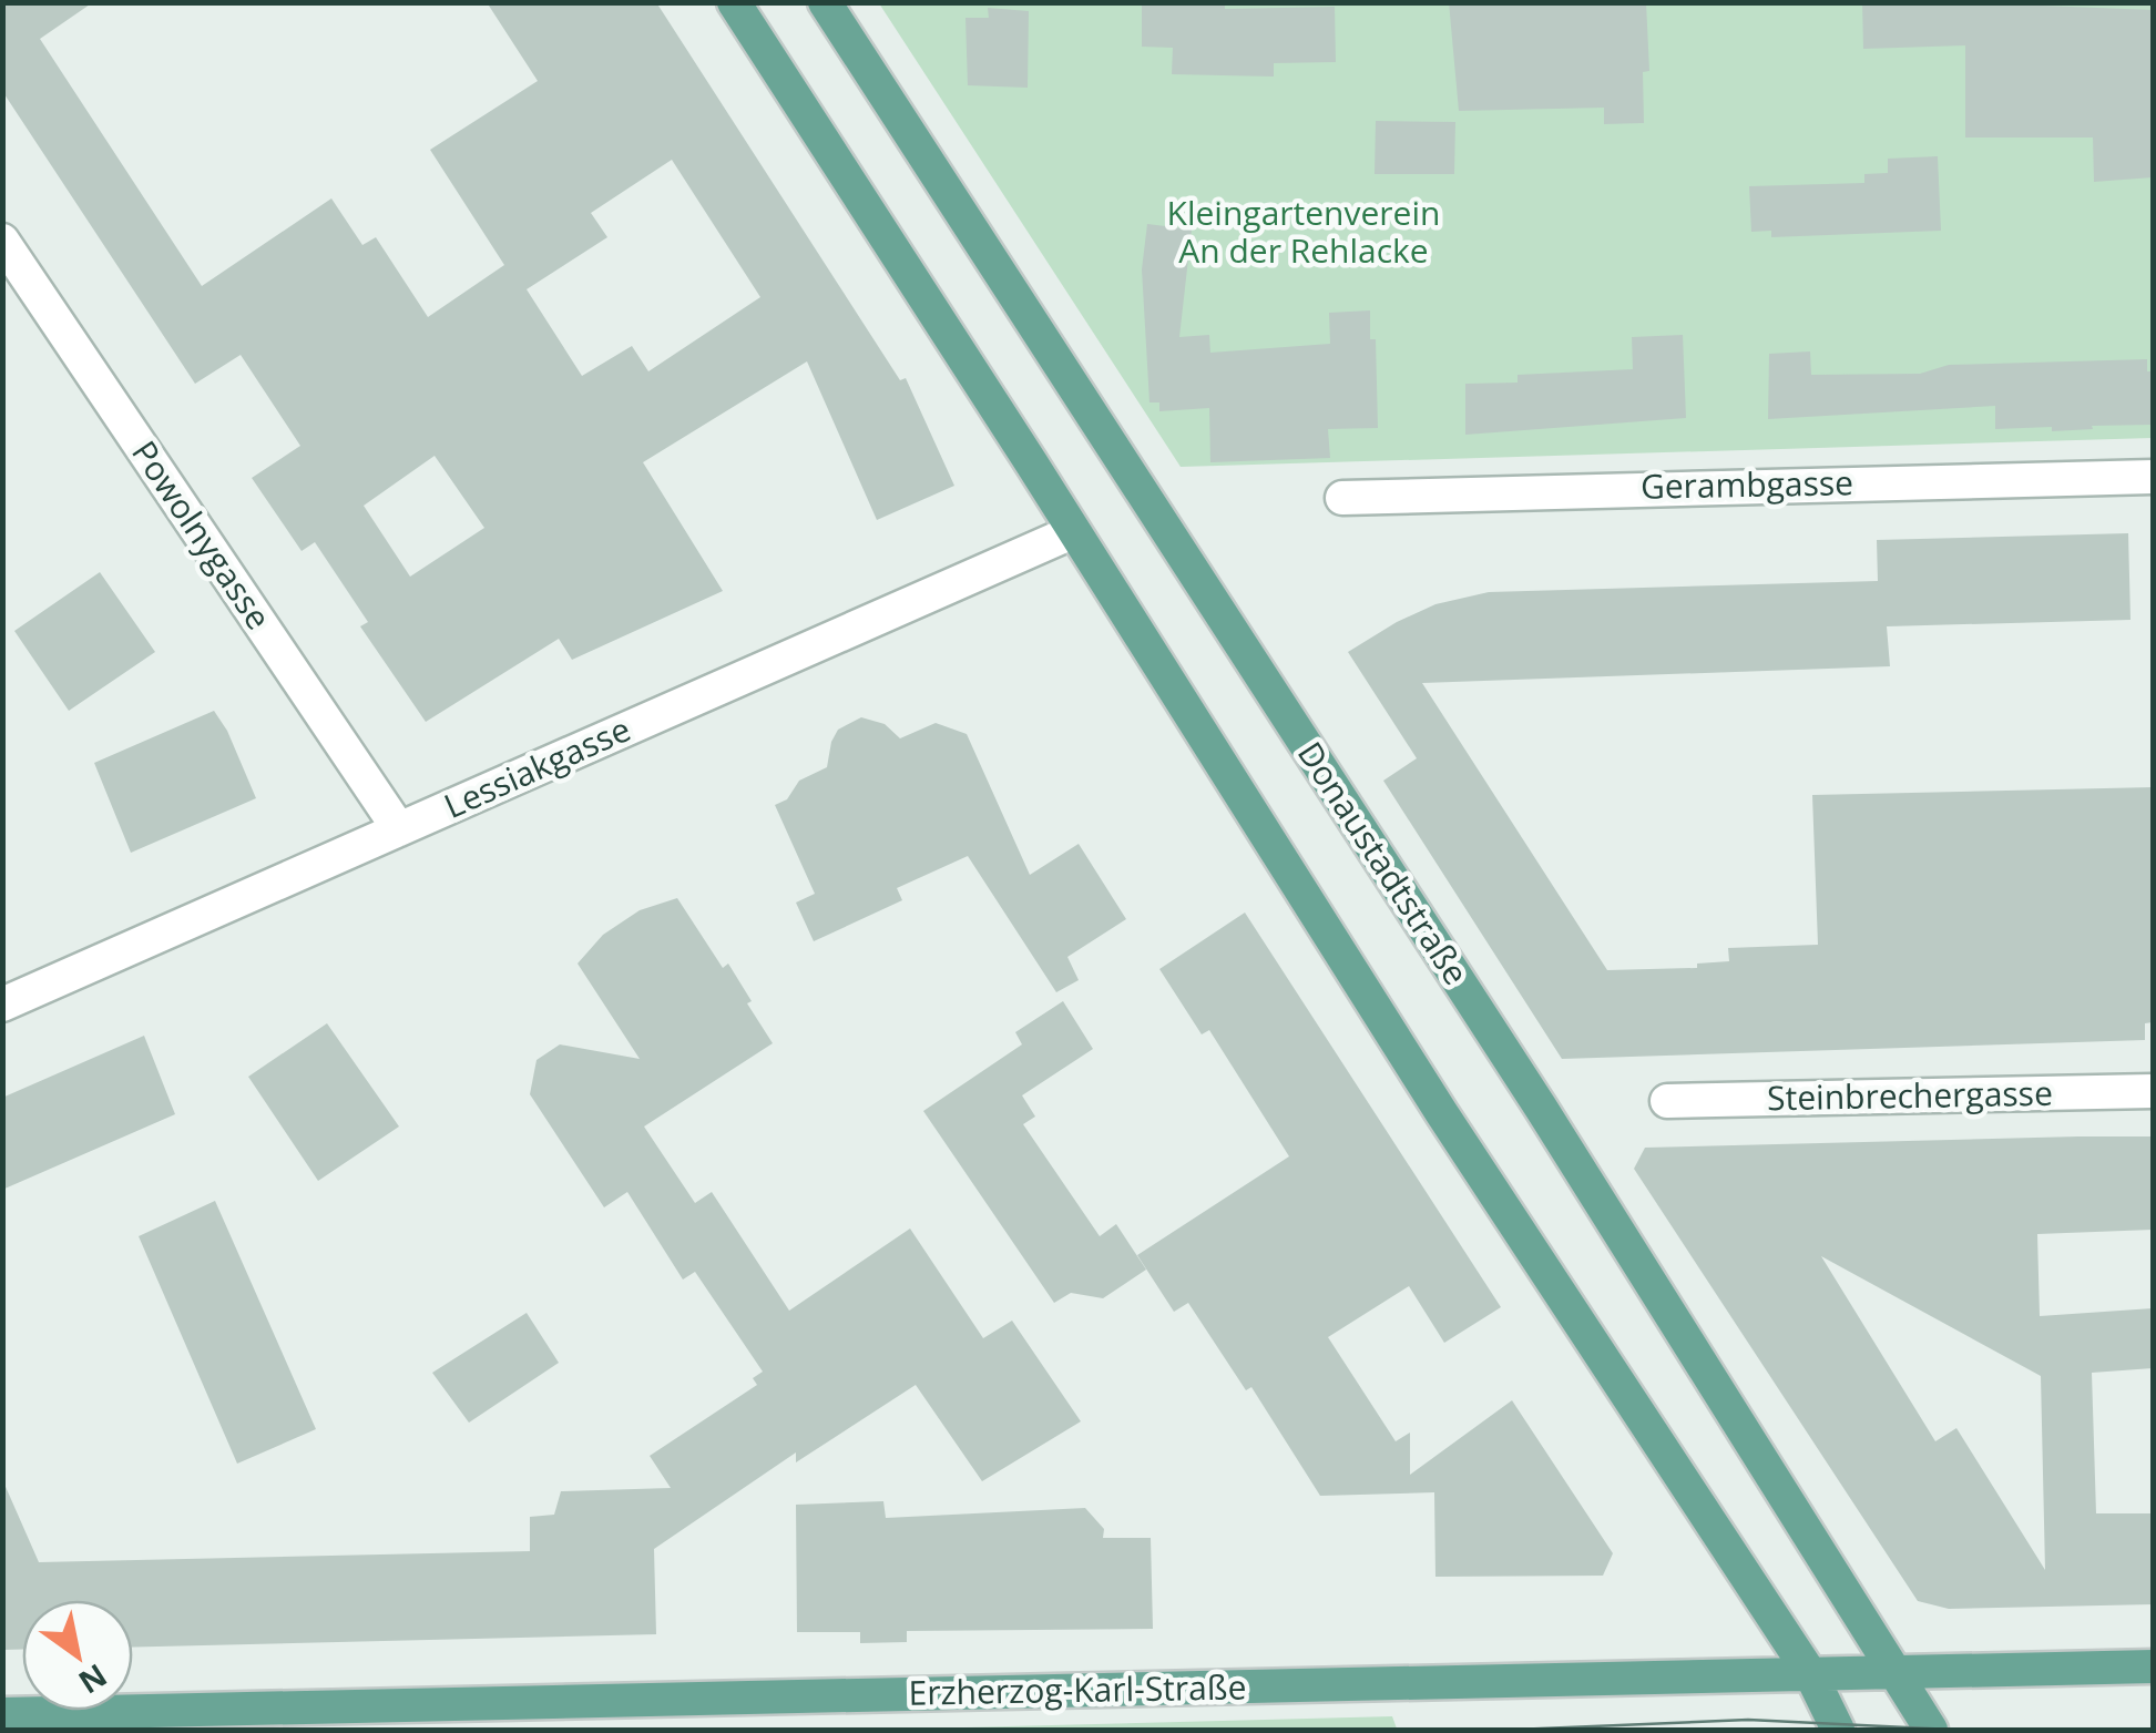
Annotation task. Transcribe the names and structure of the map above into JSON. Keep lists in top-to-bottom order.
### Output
{
  "streets": {
    "main road": ["Donaustadtstraße", "Erzherzog-Karl-Straße"],
    "street": [
      "Gerambgasse",
      "Powolnygasse",
      "Lessiakgasse",
      "Steinbrechergasse"
    ]
  },
  "crossings": [
    ["Powolnygasse", "Lessiakgasse"],
    ["Donaustadtstraße", "Erzherzog-Karl-Straße"]
  ],
  "parks": ["Kleingartenverein An der Rehlacke"],
  "north": "bottom right"
}
